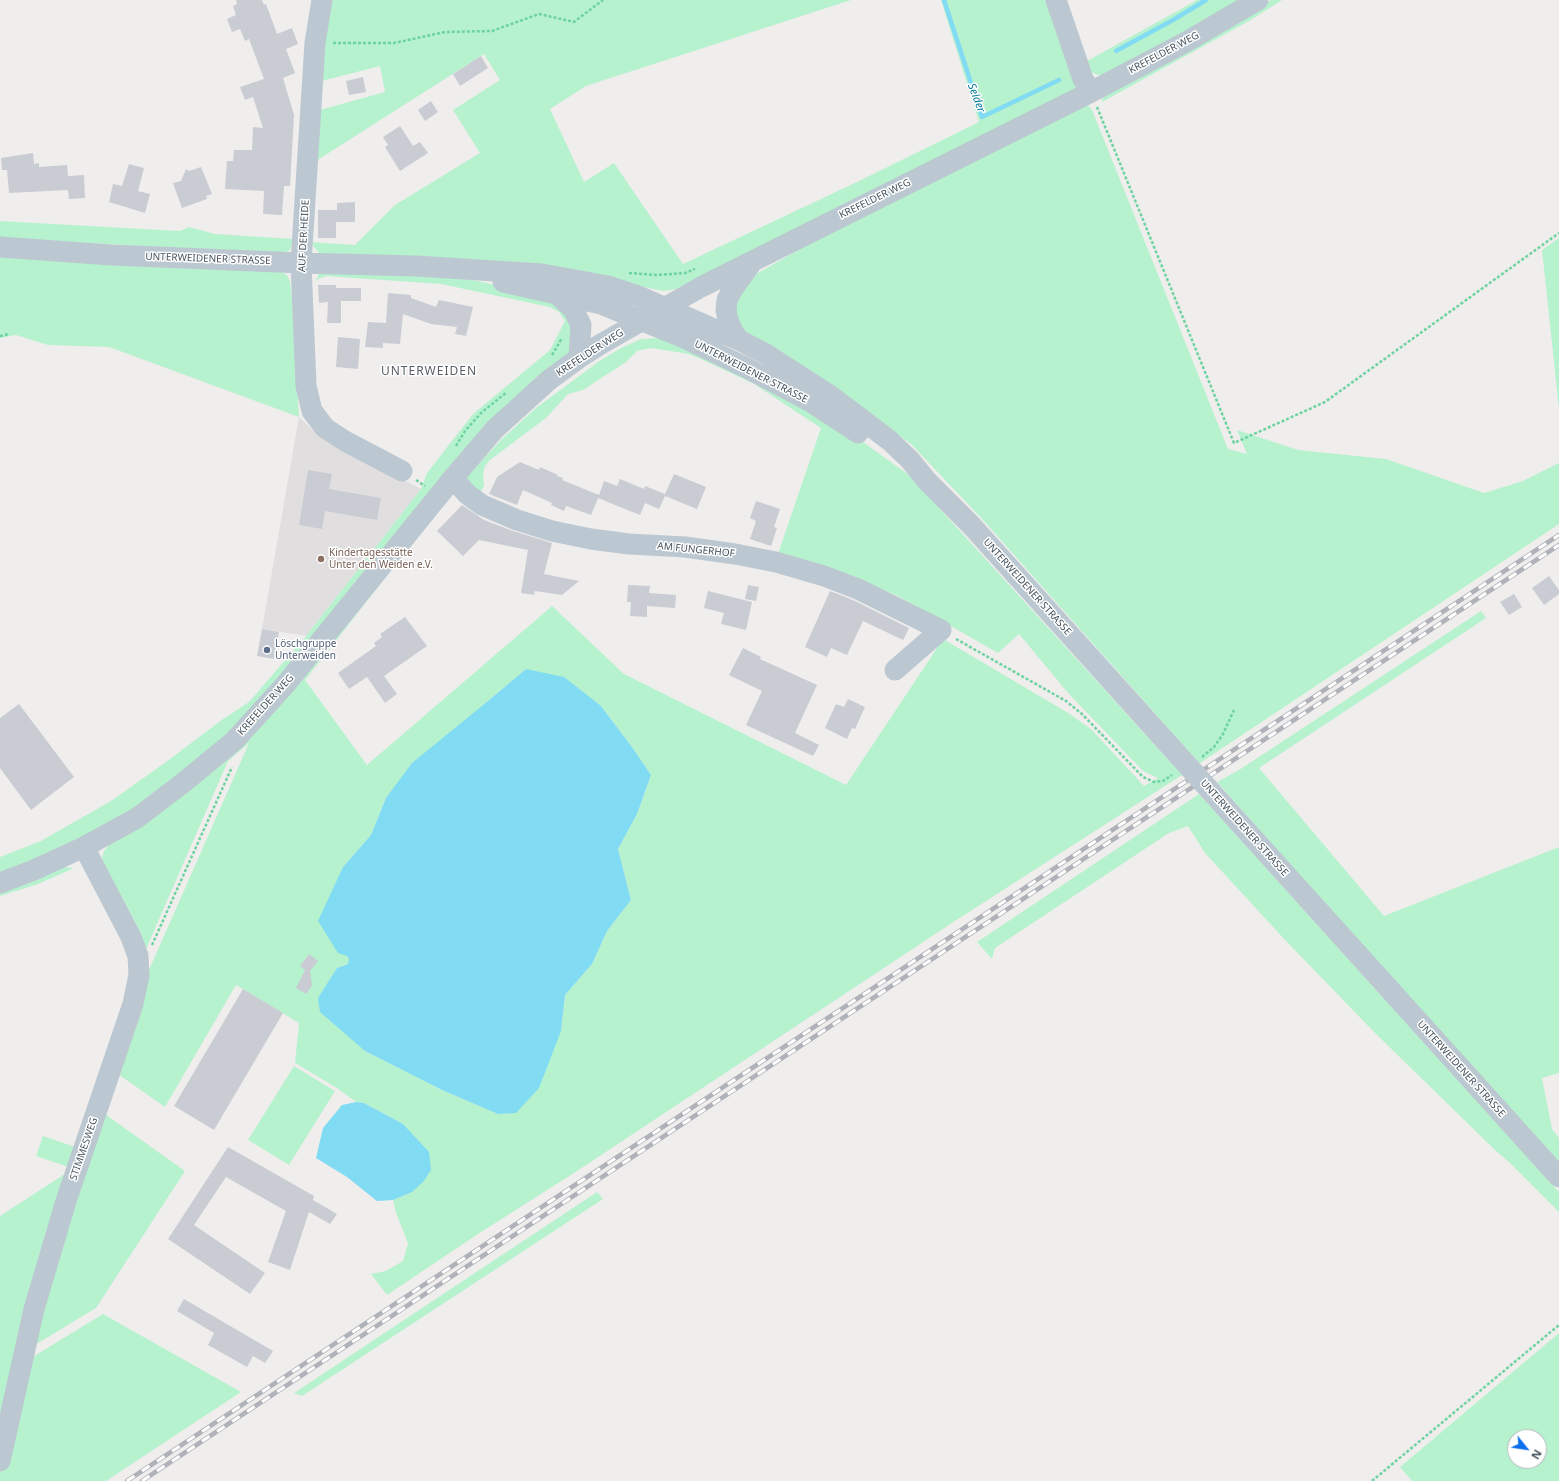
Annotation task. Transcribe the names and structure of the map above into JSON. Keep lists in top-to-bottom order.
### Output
{
  "streets": {
    "street": [
      "KREFELDER WEG",
      "AUF DER HEIDE",
      "UNTERWEIDENER STRASSE",
      "AM FUNGERHOF",
      "STIMMESWEG"
    ]
  },
  "crossings": [
    ["KREFELDER WEG", "UNTERWEIDENER STRASSE"],
    ["KREFELDER WEG", "AM FUNGERHOF"],
    ["KREFELDER WEG", "STIMMESWEG"],
    ["AUF DER HEIDE", "UNTERWEIDENER STRASSE"]
  ],
  "districts": ["UNTERWEIDEN"],
  "water": ["Selder"],
  "places": ["Kindertagesstätte Unter den Weiden e.V.", "Löschgruppe Unterweiden"],
  "north": "bottom right"
}
